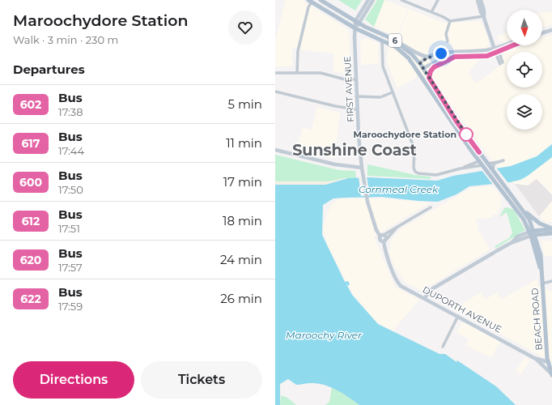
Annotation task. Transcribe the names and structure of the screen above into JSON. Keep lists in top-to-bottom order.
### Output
{
  "streets": {
    "main road": ["6", "BEACH ROAD"],
    "street": ["FIRST AVENUE", "DUPORTH AVENUE"]
  },
  "crossings": [
    ["6", "FIRST AVENUE"],
    ["6", "DUPORTH AVENUE"],
    ["6", "BEACH ROAD"],
    ["DUPORTH AVENUE", "BEACH ROAD"]
  ],
  "districts": ["Sunshine Coast"],
  "water": ["Cornmeal Creek", "Maroochy River"],
  "places": ["Maroochydore Station"],
  "lines": ["bus line 602"],
  "north": "bottom",
  "page": {
    "heading": [
      ["Maroochydore Station", "Walk · 3 min · 230 m"],
      "Departures"
    ],
    "list": [
      {
        "mark": "602",
        "name": "Bus",
        "note": "17:38",
        "value": "5 min"
      },
      {
        "mark": "617",
        "name": "Bus",
        "note": "17:44",
        "value": "11 min"
      },
      {
        "mark": "600",
        "name": "Bus",
        "note": "17:50",
        "value": "17 min"
      },
      {
        "mark": "612",
        "name": "Bus",
        "note": "17:51",
        "value": "18 min"
      },
      {
        "mark": "620",
        "name": "Bus",
        "note": "17:57",
        "value": "24 min"
      },
      {
        "mark": "622",
        "name": "Bus",
        "note": "17:59",
        "value": "26 min"
      }
    ],
    "buttons": ["Directions", "Tickets"]
  }
}
